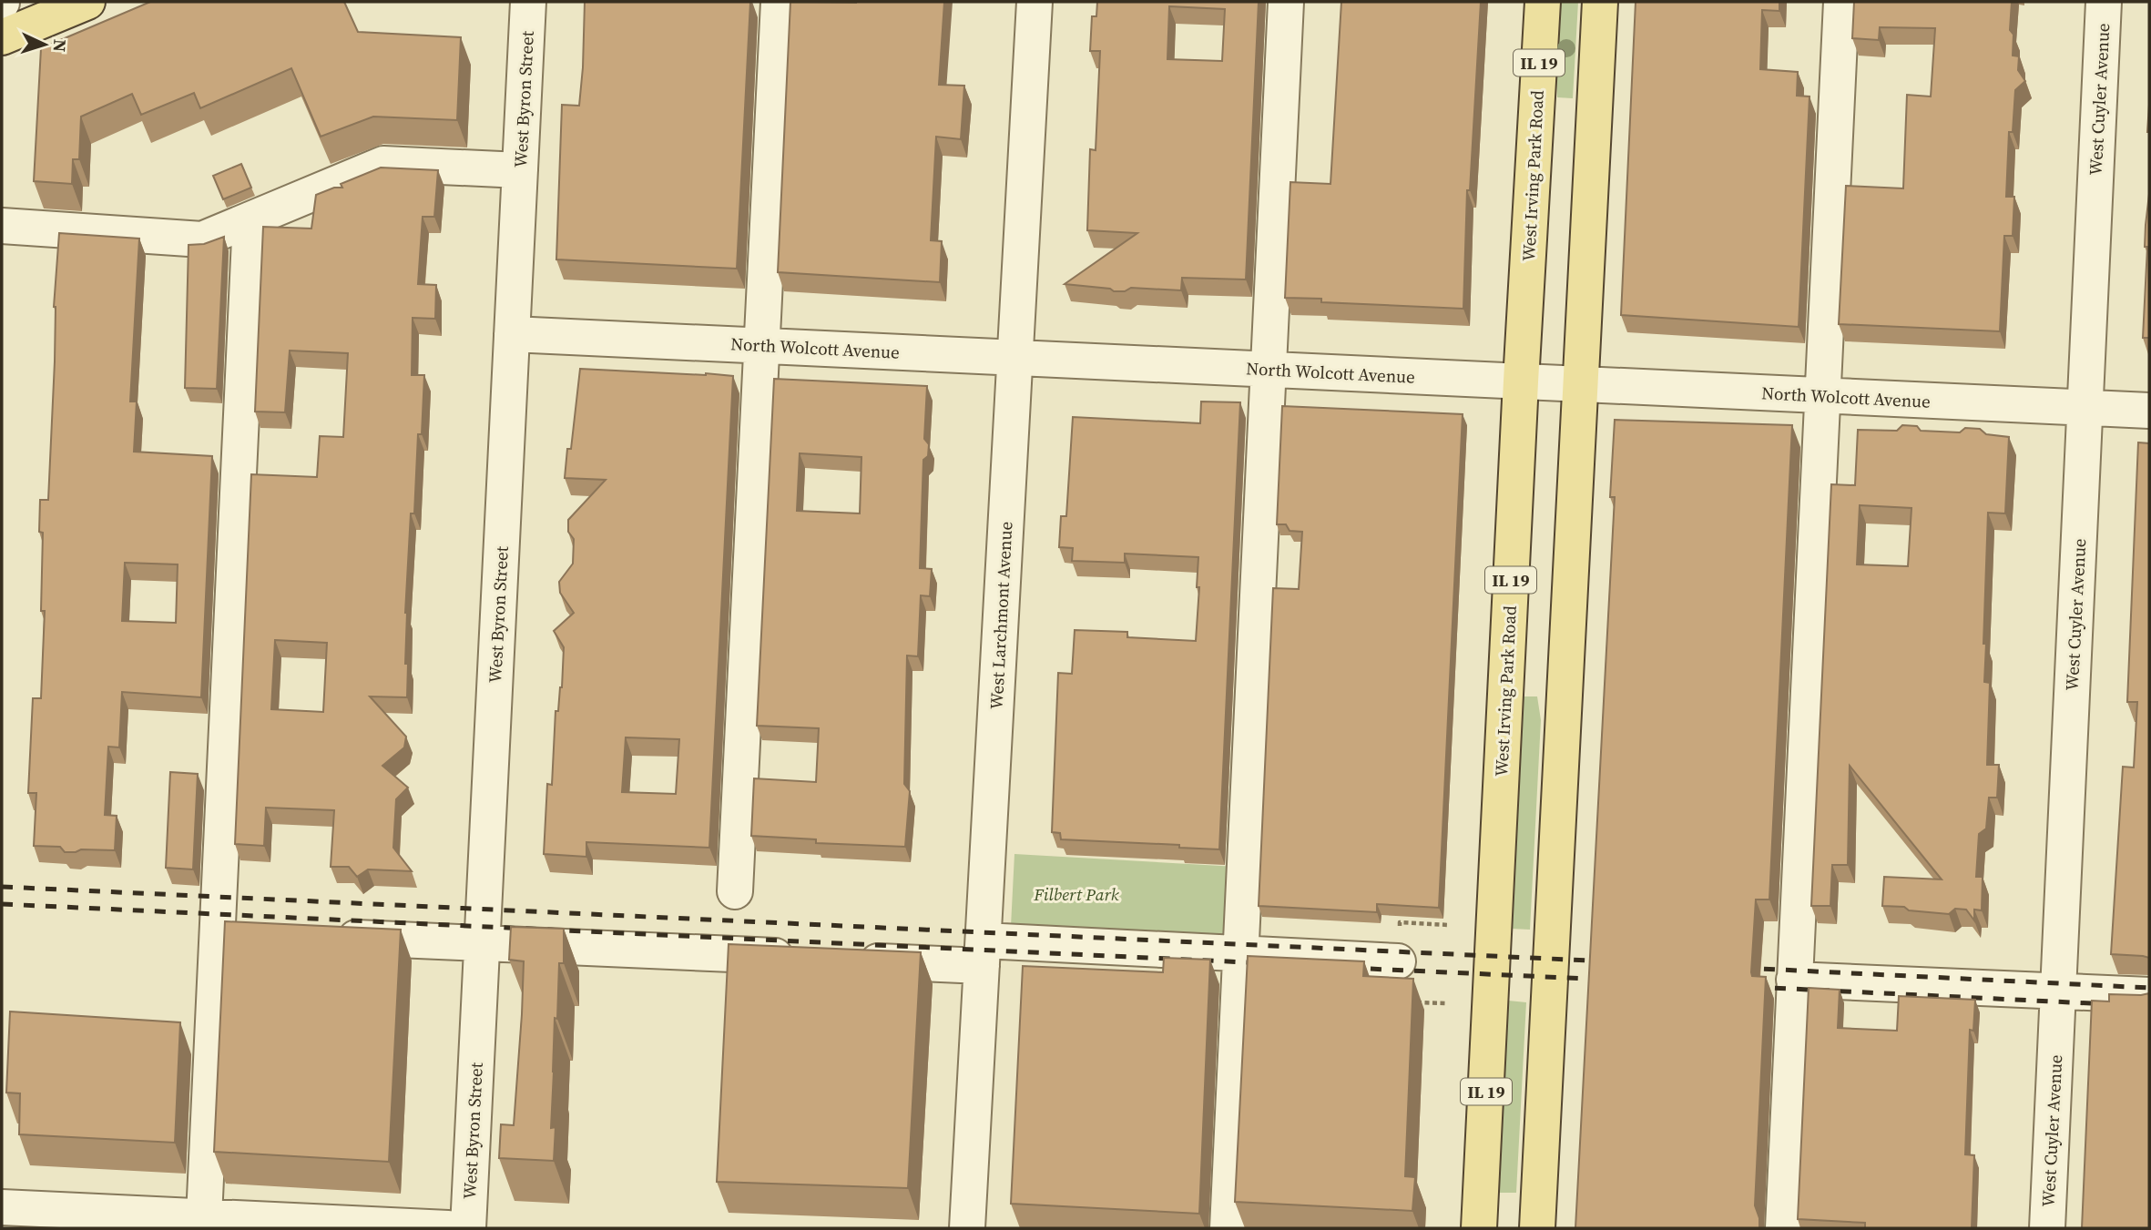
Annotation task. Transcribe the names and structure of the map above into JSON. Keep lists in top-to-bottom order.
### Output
{
  "streets": {
    "main road": ["IL 19", "West Irving Park Road"],
    "street": [
      "West Byron Street",
      "West Cuyler Avenue",
      "North Wolcott Avenue",
      "West Larchmont Avenue"
    ]
  },
  "crossings": [
    ["West Byron Street", "North Wolcott Avenue"],
    ["West Cuyler Avenue", "North Wolcott Avenue"],
    ["West Irving Park Road", "North Wolcott Avenue"],
    ["North Wolcott Avenue", "West Larchmont Avenue"]
  ],
  "parks": ["Filbert Park"],
  "north": "right"
}
